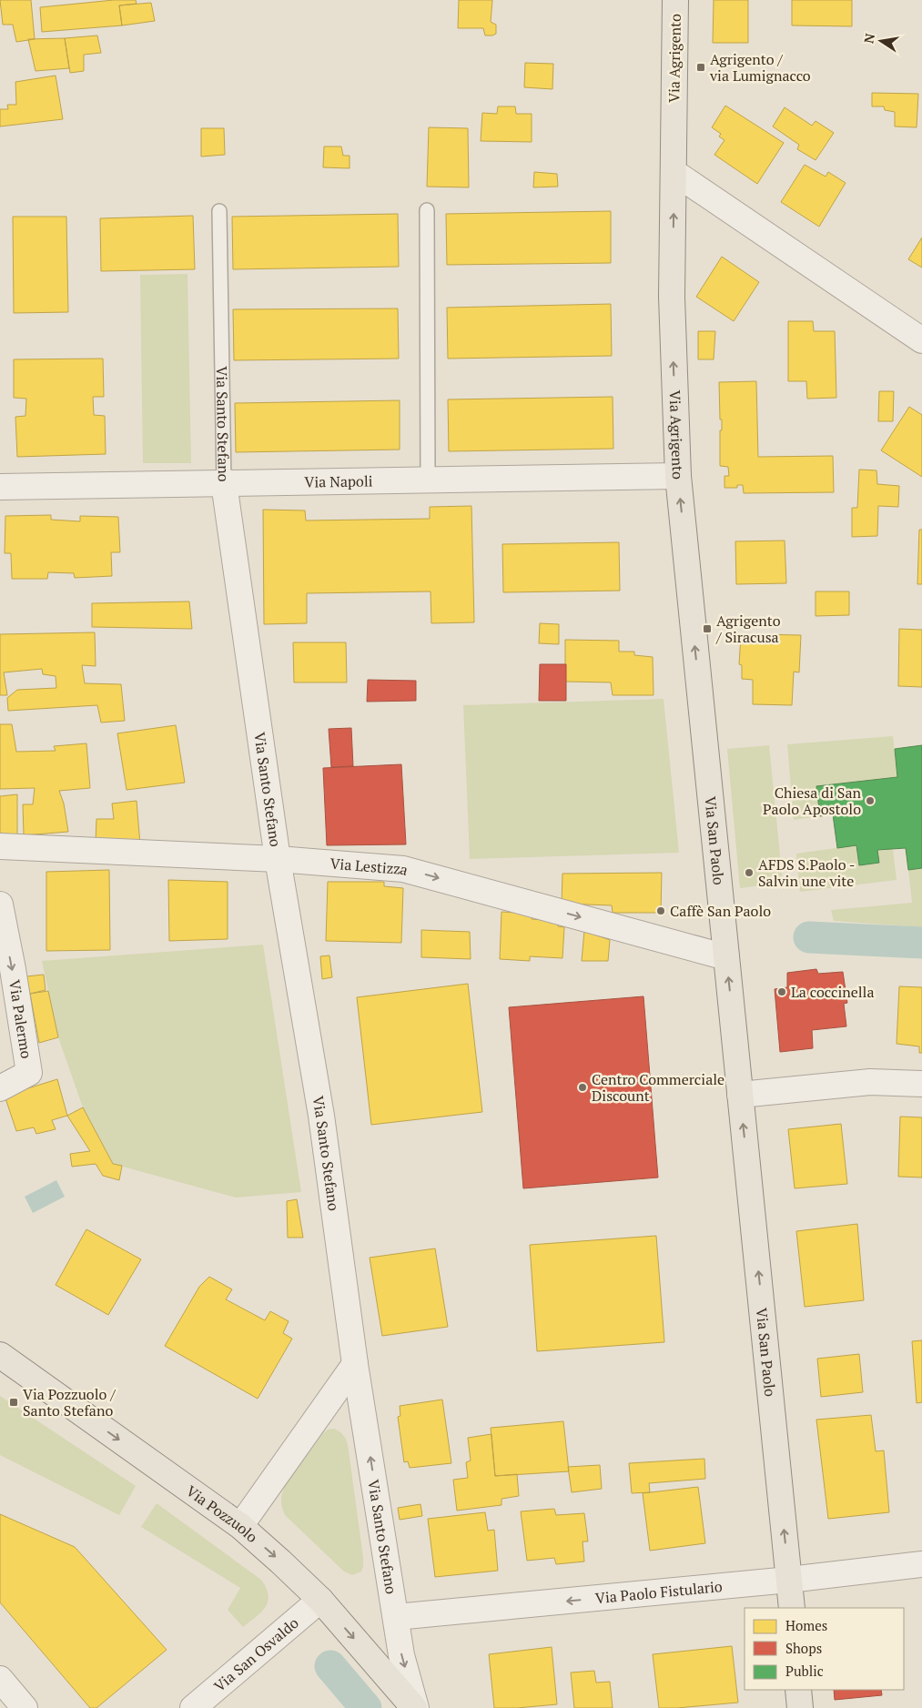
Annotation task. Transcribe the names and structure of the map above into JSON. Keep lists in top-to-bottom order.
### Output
{
  "streets": {
    "main road": ["Via Agrigento", "Via San Paolo", "Via Pozzuolo"],
    "street": [
      "Via Santo Stefano",
      "Via Napoli",
      "Via Lestizza",
      "Via Palermo",
      "Via Paolo Fistulario",
      "Via San Osvaldo"
    ]
  },
  "crossings": [
    ["Via Agrigento", "Via Napoli"],
    ["Via Agrigento", "Via San Paolo"],
    ["Via Santo Stefano", "Via Napoli"],
    ["Via Santo Stefano", "Via Lestizza"],
    ["Via Santo Stefano", "Via Pozzuolo"],
    ["Via Santo Stefano", "Via Paolo Fistulario"],
    ["Via San Paolo", "Via Lestizza"],
    ["Via San Paolo", "Via Paolo Fistulario"],
    ["Via Pozzuolo", "Via San Osvaldo"]
  ],
  "one_way": [
    "Via Agrigento",
    "Via San Paolo",
    "Via Lestizza",
    "Via Palermo",
    "Via Pozzuolo",
    "Via Paolo Fistulario"
  ],
  "places": {
    "transit": ["Agrigento / via Lumignacco", "Agrigento / Siracusa", "Via Pozzuolo / Santo Stefano"],
    "other": [
      "Chiesa di San Paolo Apostolo",
      "AFDS S.Paolo - Salvin une vite",
      "Caffè San Paolo",
      "La coccinella",
      "Centro Commerciale Discount"
    ]
  },
  "legend": ["Homes", "Shops", "Public"],
  "north": "left"
}
